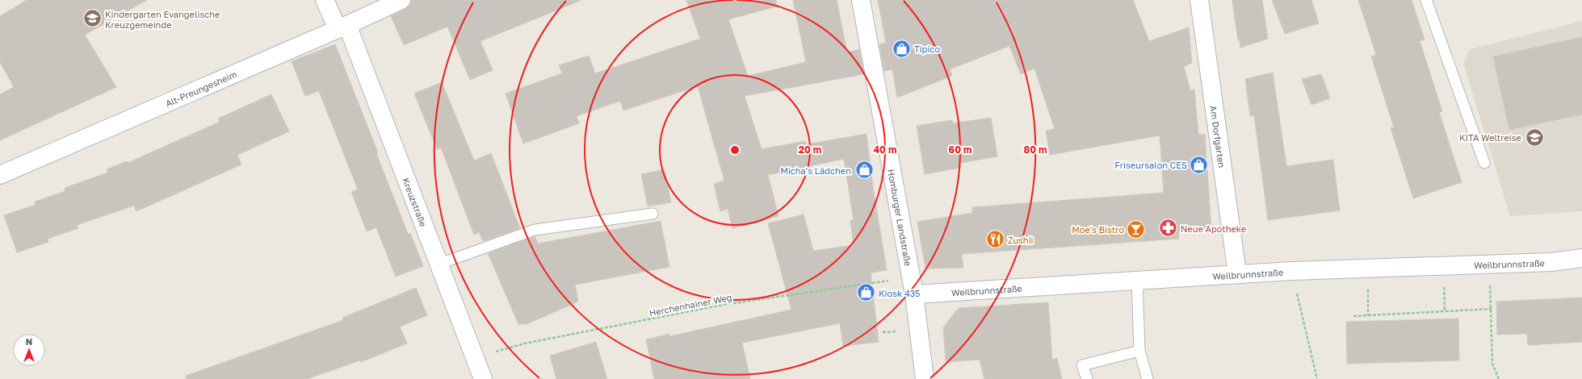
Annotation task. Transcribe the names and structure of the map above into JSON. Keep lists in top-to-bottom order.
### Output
{
  "streets": {
    "street": [
      "Alt-Preungesheim",
      "Am Dorfgarten",
      "Kreuzstraße",
      "Homburger Landstraße",
      "Weilbrunnstraße"
    ],
    "path": ["Herchenhainer Weg"]
  },
  "crossings": [
    ["Alt-Preungesheim", "Kreuzstraße"],
    ["Am Dorfgarten", "Weilbrunnstraße"],
    ["Kreuzstraße", "Herchenhainer Weg"],
    ["Homburger Landstraße", "Weilbrunnstraße"],
    ["Homburger Landstraße", "Herchenhainer Weg"],
    ["Weilbrunnstraße", "Herchenhainer Weg"]
  ],
  "places": {
    "school or university": ["Kindergarten Evangelische Kreuzgemeinde", "KITA Weltreise"],
    "shop": [
      "Tipico",
      "Friseursalon CES",
      "Micha's Lädchen",
      "Kiosk 435"
    ],
    "pharmacy": ["Neue Apotheke"],
    "bar": ["Moe's Bistro"],
    "restaurant": ["Zushii"]
  },
  "north": "top",
  "rings": [
    "20 m",
    "40 m",
    "60 m",
    "80 m"
  ]
}
